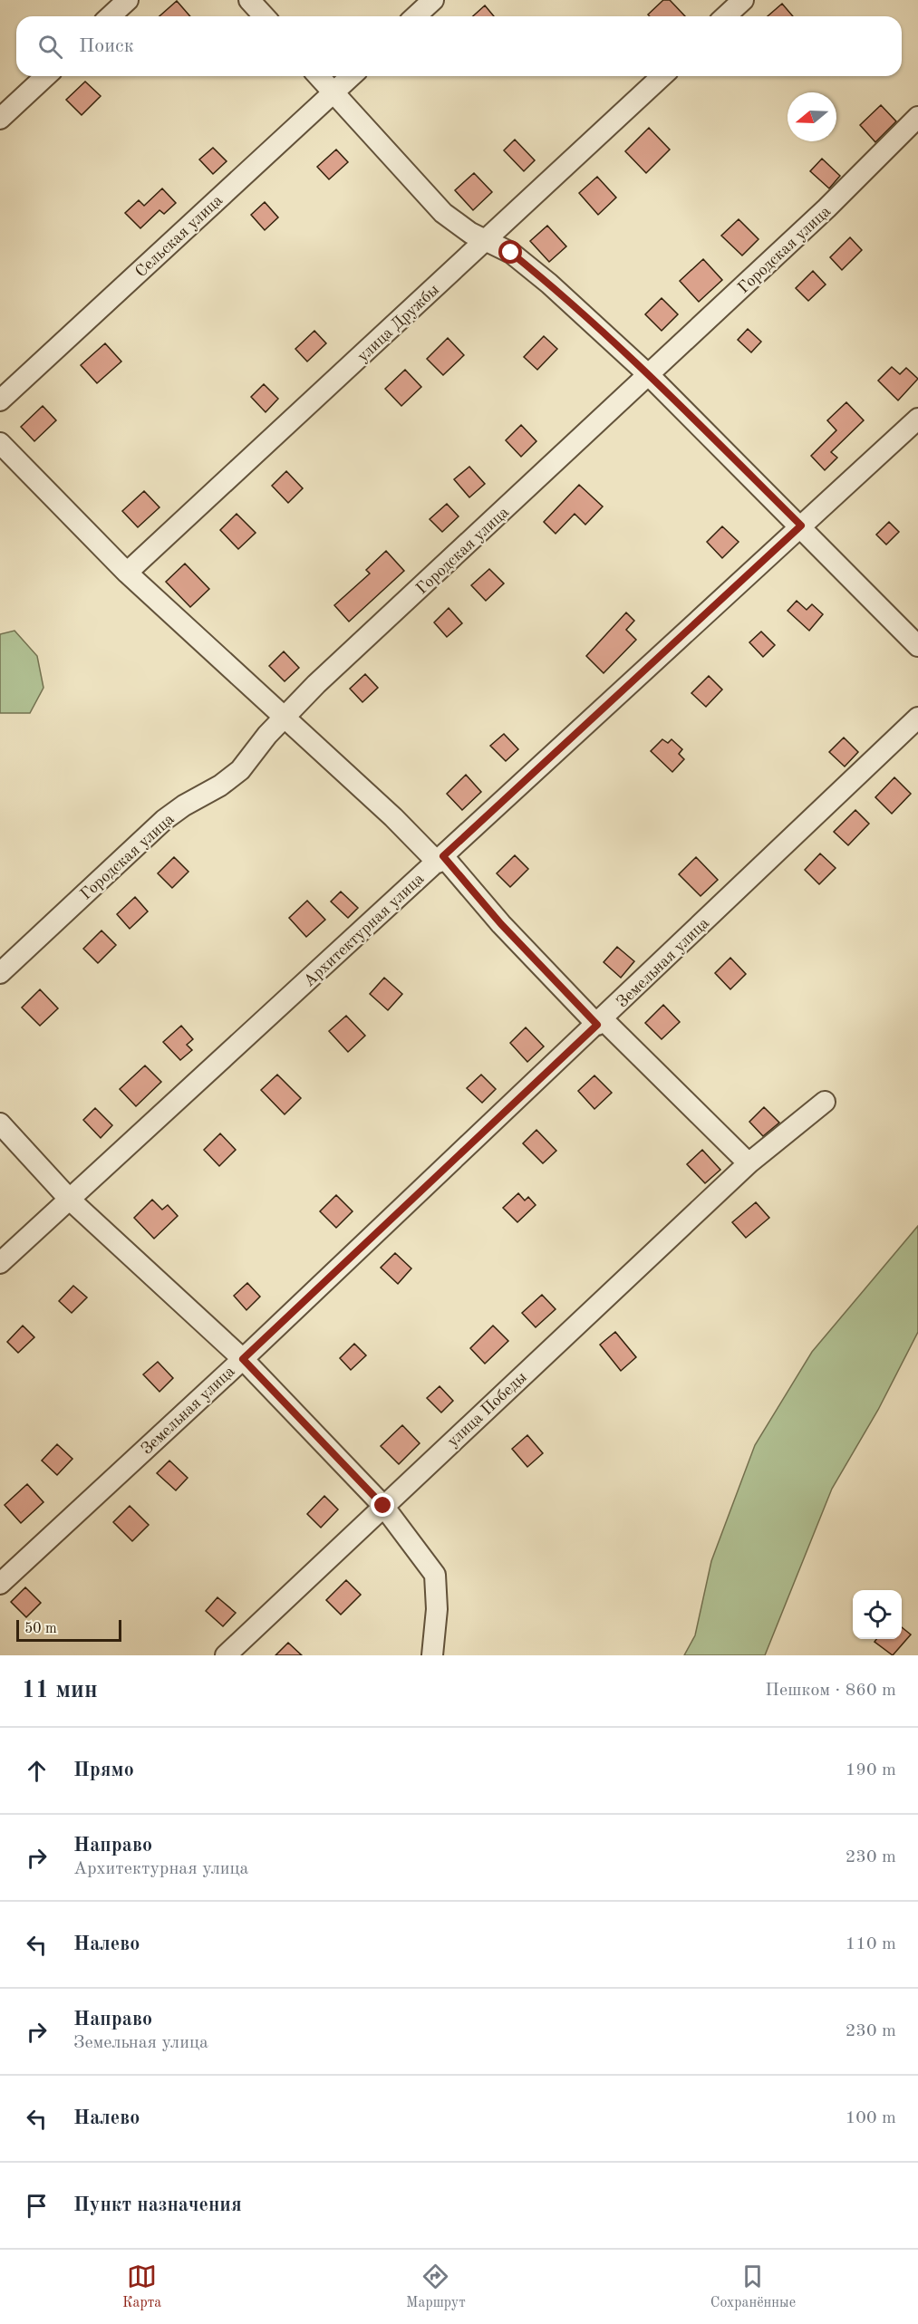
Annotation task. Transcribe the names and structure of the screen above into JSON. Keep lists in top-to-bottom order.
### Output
{
  "streets": {
    "street": [
      "Сельская улица",
      "Городская улица",
      "улица Дружбы",
      "Архитектурная улица",
      "Земельная улица",
      "улица Победы"
    ]
  },
  "scale_bar": "50 m",
  "north": "left",
  "page": {
    "search": "Поиск",
    "scale": "50 m",
    "heading": ["11 мин", "Пешком · 860 m"],
    "list": [
      ["Прямо", "190 m"],
      ["Направо", "Архитектурная улица", "230 m"],
      ["Налево", "110 m"],
      ["Направо", "Земельная улица", "230 m"],
      ["Налево", "100 m"],
      "Пункт назначения"
    ],
    "nav": ["Карта", "Маршрут", "Сохранённые"]
  }
}
